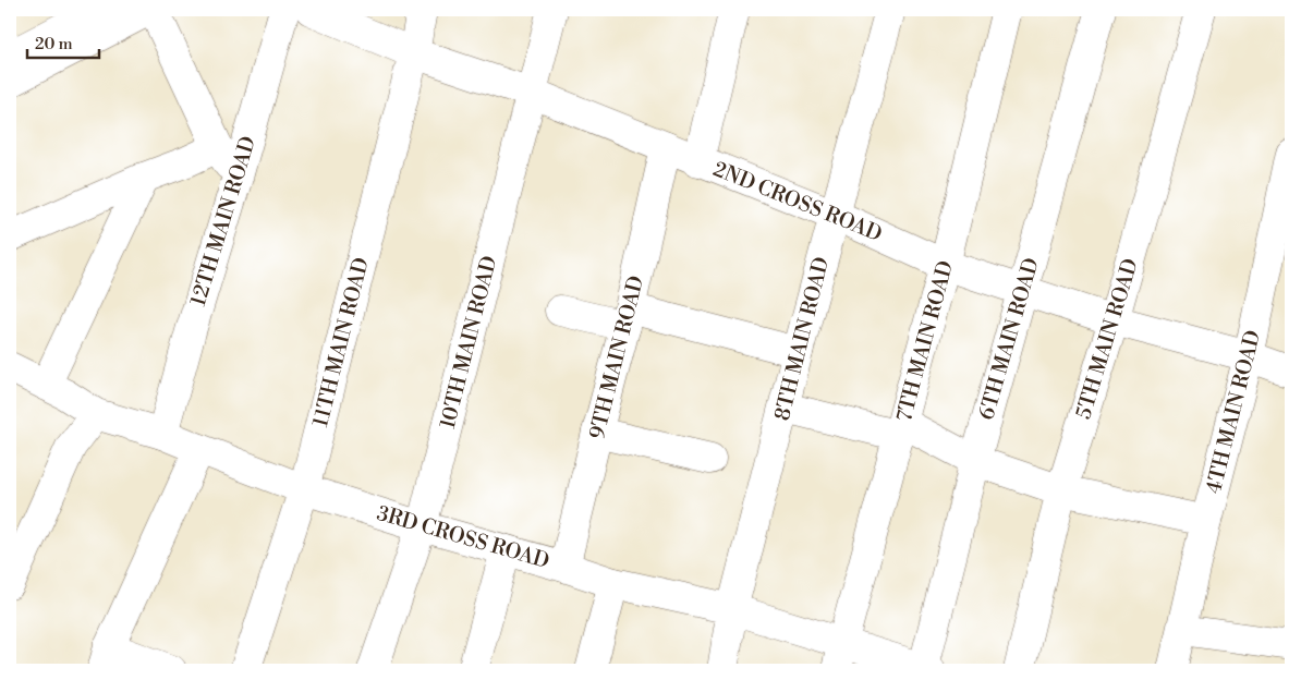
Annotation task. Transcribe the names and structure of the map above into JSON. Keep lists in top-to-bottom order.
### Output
{
  "streets": {
    "street": [
      "2ND CROSS ROAD",
      "12TH MAIN ROAD",
      "8TH MAIN ROAD",
      "6TH MAIN ROAD",
      "5TH MAIN ROAD",
      "7TH MAIN ROAD",
      "11TH MAIN ROAD",
      "10TH MAIN ROAD",
      "9TH MAIN ROAD",
      "4TH MAIN ROAD",
      "3RD CROSS ROAD"
    ]
  },
  "crossings": [
    ["2ND CROSS ROAD", "8TH MAIN ROAD"],
    ["2ND CROSS ROAD", "6TH MAIN ROAD"],
    ["2ND CROSS ROAD", "5TH MAIN ROAD"],
    ["2ND CROSS ROAD", "7TH MAIN ROAD"],
    ["2ND CROSS ROAD", "11TH MAIN ROAD"],
    ["2ND CROSS ROAD", "10TH MAIN ROAD"],
    ["2ND CROSS ROAD", "9TH MAIN ROAD"],
    ["2ND CROSS ROAD", "4TH MAIN ROAD"],
    ["12TH MAIN ROAD", "3RD CROSS ROAD"],
    ["8TH MAIN ROAD", "3RD CROSS ROAD"],
    ["6TH MAIN ROAD", "3RD CROSS ROAD"],
    ["7TH MAIN ROAD", "3RD CROSS ROAD"],
    ["11TH MAIN ROAD", "3RD CROSS ROAD"],
    ["10TH MAIN ROAD", "3RD CROSS ROAD"],
    ["9TH MAIN ROAD", "3RD CROSS ROAD"]
  ],
  "scale_bar": "20 m"
}
